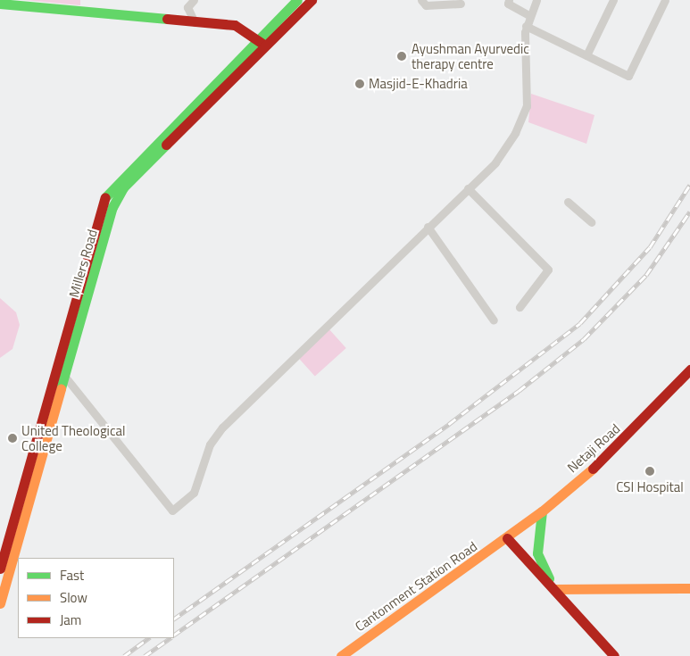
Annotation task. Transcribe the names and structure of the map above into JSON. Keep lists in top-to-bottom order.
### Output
{
  "streets": {
    "street": ["Millers Road", "Netaji Road", "Cantonment Station Road"]
  },
  "crossings": [
    ["Netaji Road", "Cantonment Station Road"]
  ],
  "places": [
    "Ayushman Ayurvedic therapy centre",
    "Masjid-E-Khadria",
    "United Theological College",
    "CSI Hospital"
  ],
  "legend": ["Fast", "Slow", "Jam"]
}
